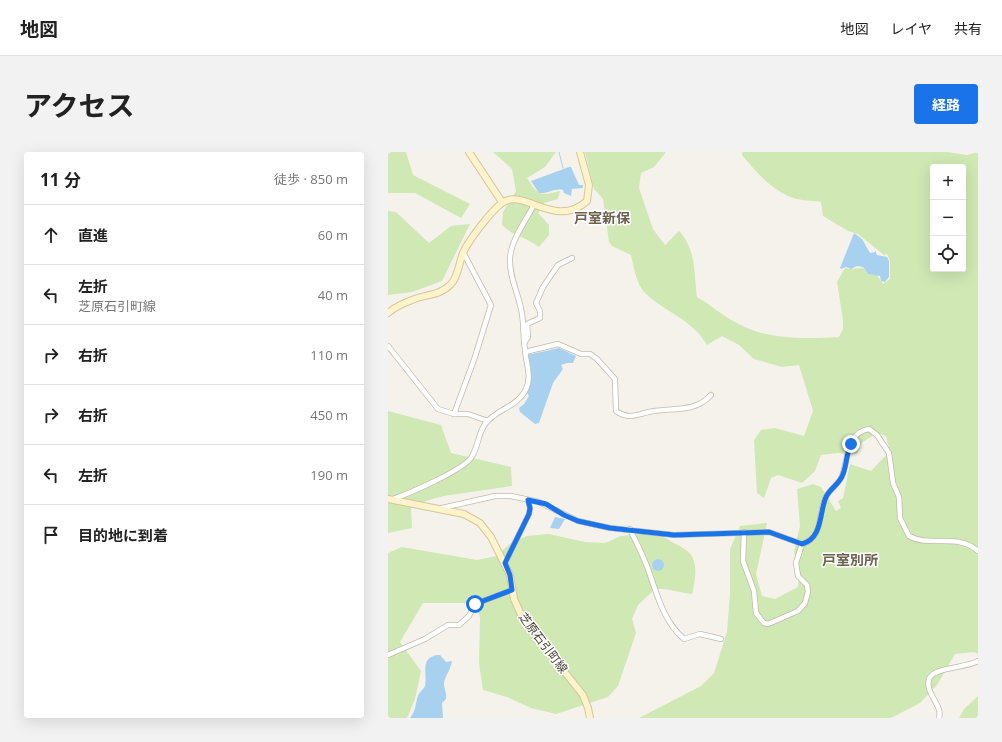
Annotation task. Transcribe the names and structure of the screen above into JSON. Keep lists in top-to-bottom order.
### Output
{
  "streets": {
    "street": ["芝原石引町線"]
  },
  "districts": ["戸室新保", "戸室別所"],
  "page": {
    "header": "地図",
    "nav": ["地図", "レイヤ", "共有"],
    "title": "アクセス",
    "buttons": "経路",
    "heading": ["11 分", "徒歩 · 850 m"],
    "map_buttons": ["+", "−"],
    "list": [
      ["直進", "60 m"],
      ["左折", "芝原石引町線", "40 m"],
      ["右折", "110 m"],
      ["右折", "450 m"],
      ["左折", "190 m"],
      "目的地に到着"
    ]
  }
}
